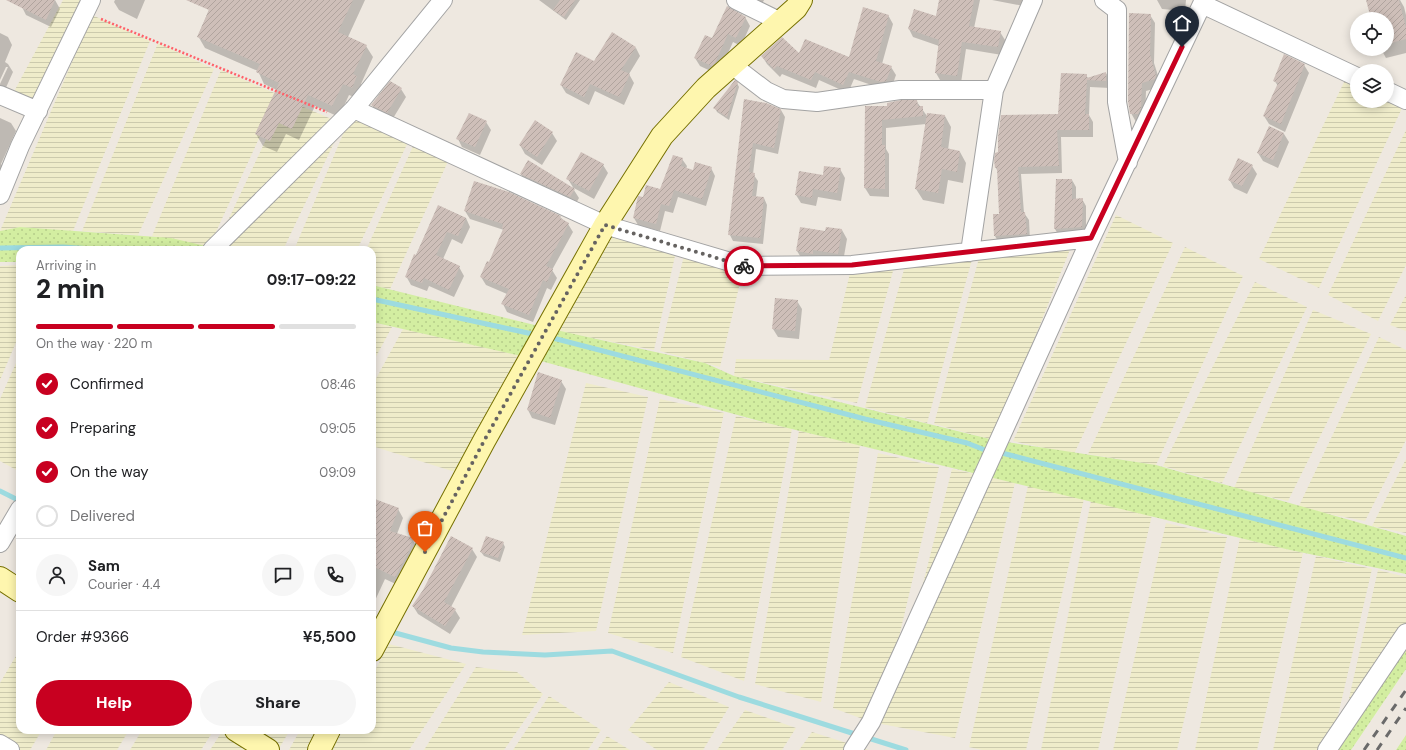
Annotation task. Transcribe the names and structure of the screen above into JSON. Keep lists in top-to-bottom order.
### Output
{
  "page": {
    "heading": ["2 min", "Arriving in", "09:17–09:22"],
    "panel": [
      "Sam",
      "Courier · 4.4",
      "Order #9366",
      "¥5,500"
    ],
    "bar": "On the way · 220 m",
    "list": [
      ["Confirmed", "08:46"],
      ["Preparing", "09:05"],
      ["On the way", "09:09"],
      "Delivered"
    ],
    "buttons": ["Help", "Share"]
  }
}
